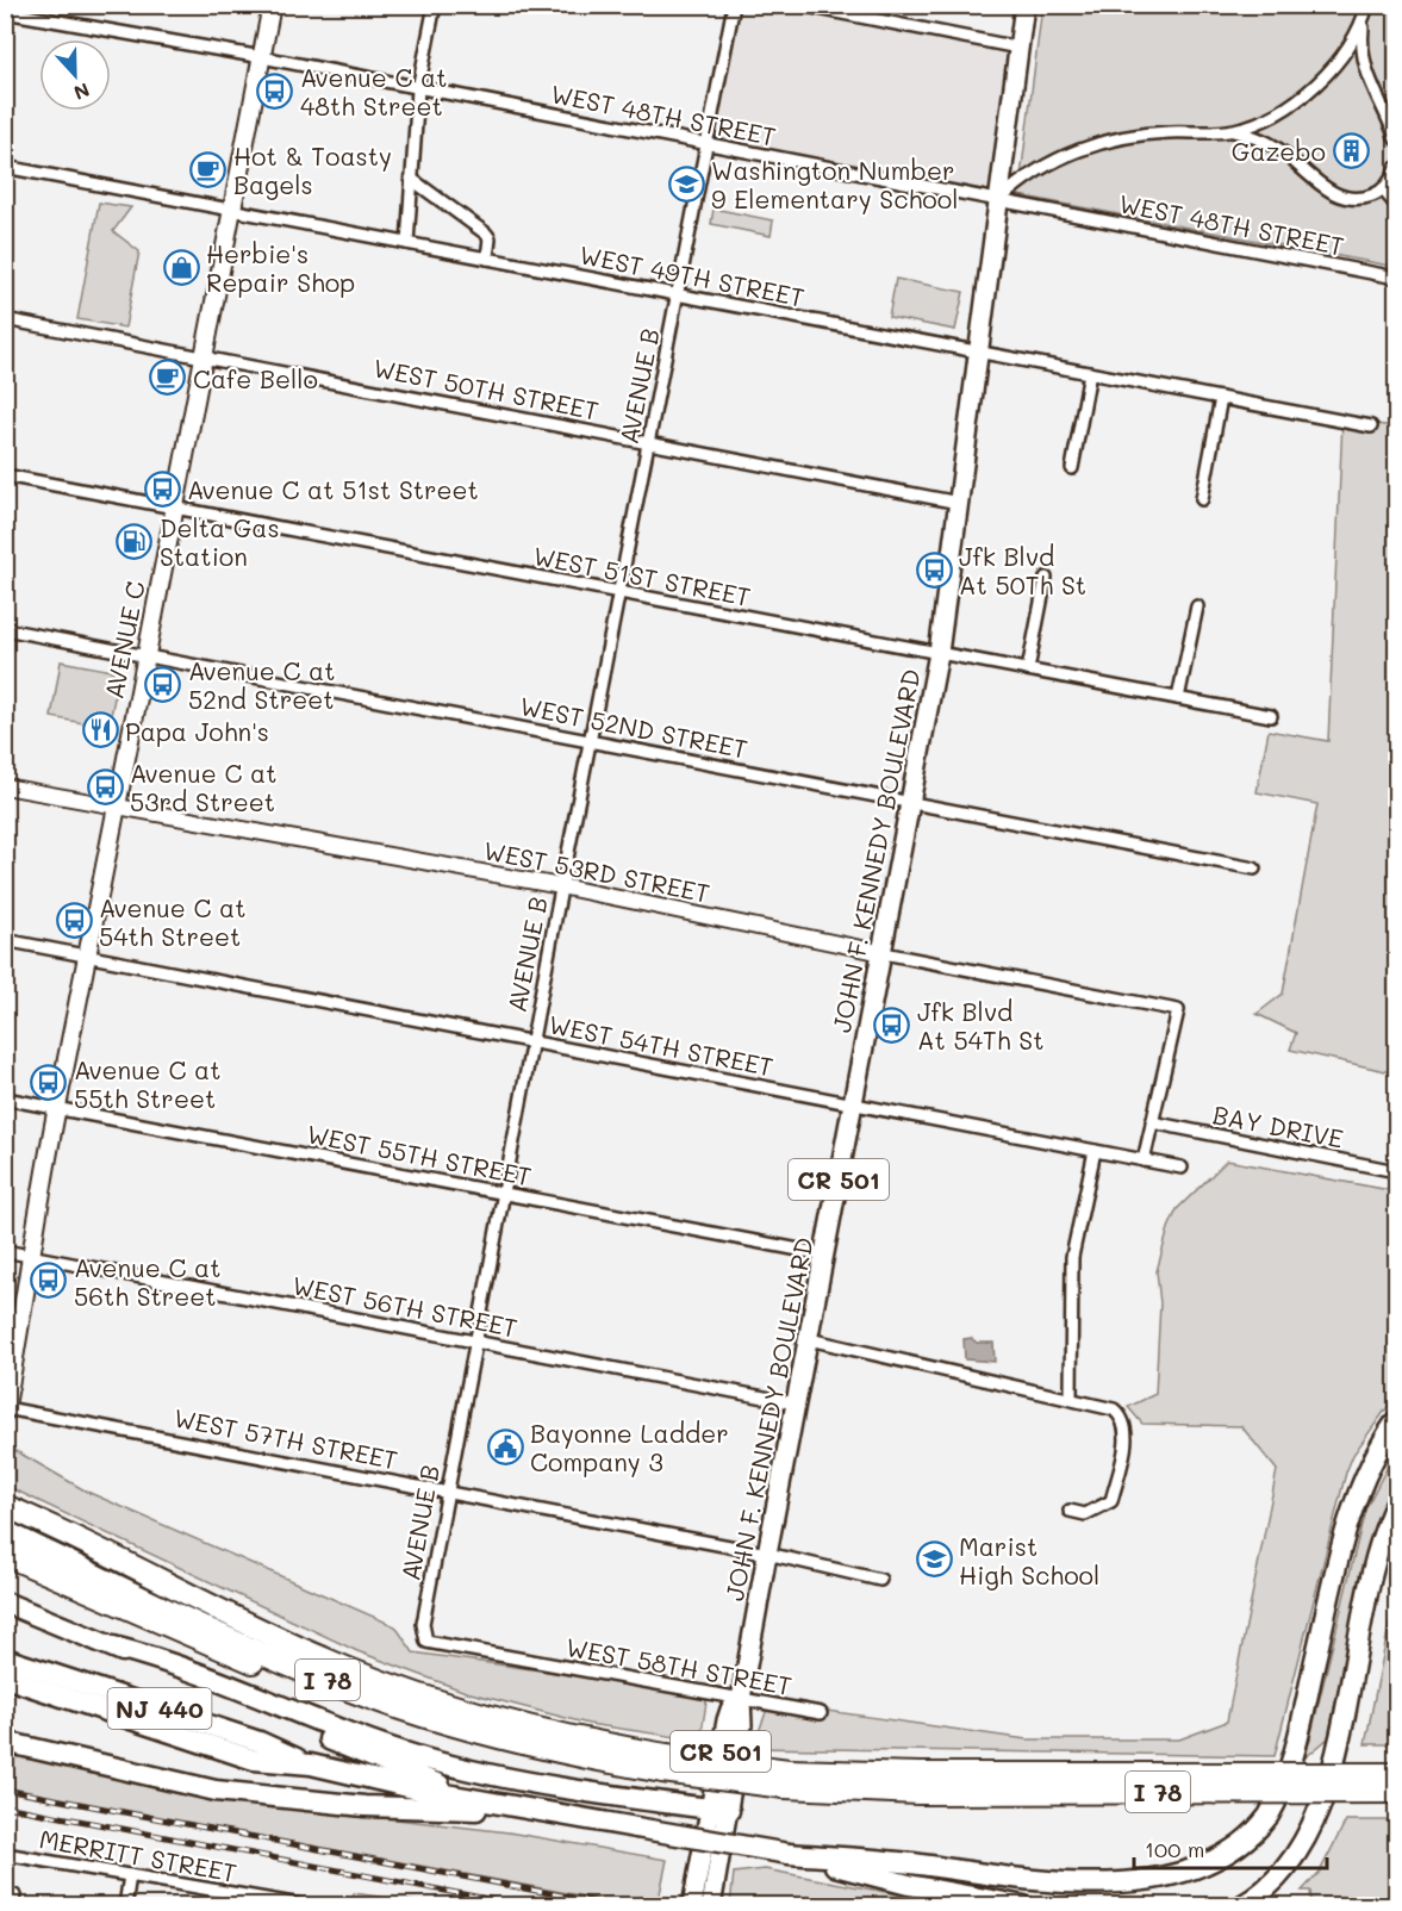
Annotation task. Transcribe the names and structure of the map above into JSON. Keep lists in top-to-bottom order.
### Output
{
  "streets": {
    "highway": ["I 78", "NJ 440"],
    "main road": ["AVENUE C", "JOHN F. KENNEDY BOULEVARD", "CR 501"],
    "street": [
      "WEST 48TH STREET",
      "WEST 49TH STREET",
      "AVENUE B",
      "WEST 50TH STREET",
      "WEST 51ST STREET",
      "WEST 52ND STREET",
      "WEST 53RD STREET",
      "WEST 54TH STREET",
      "BAY DRIVE",
      "WEST 55TH STREET",
      "WEST 56TH STREET",
      "WEST 57TH STREET",
      "WEST 58TH STREET",
      "MERRITT STREET"
    ]
  },
  "crossings": [
    ["WEST 48TH STREET", "AVENUE B"],
    ["WEST 48TH STREET", "AVENUE C"],
    ["WEST 48TH STREET", "JOHN F. KENNEDY BOULEVARD"],
    ["WEST 49TH STREET", "AVENUE B"],
    ["WEST 49TH STREET", "AVENUE C"],
    ["WEST 49TH STREET", "JOHN F. KENNEDY BOULEVARD"],
    ["AVENUE B", "WEST 50TH STREET"],
    ["AVENUE B", "WEST 51ST STREET"],
    ["AVENUE B", "WEST 52ND STREET"],
    ["AVENUE B", "WEST 53RD STREET"],
    ["AVENUE B", "WEST 54TH STREET"],
    ["AVENUE B", "WEST 55TH STREET"],
    ["AVENUE B", "WEST 56TH STREET"],
    ["AVENUE B", "WEST 57TH STREET"],
    ["AVENUE B", "WEST 58TH STREET"],
    ["WEST 50TH STREET", "AVENUE C"],
    ["WEST 50TH STREET", "JOHN F. KENNEDY BOULEVARD"],
    ["WEST 51ST STREET", "AVENUE C"],
    ["WEST 51ST STREET", "JOHN F. KENNEDY BOULEVARD"],
    ["AVENUE C", "WEST 52ND STREET"],
    ["AVENUE C", "WEST 53RD STREET"],
    ["AVENUE C", "WEST 54TH STREET"],
    ["AVENUE C", "WEST 55TH STREET"],
    ["AVENUE C", "WEST 56TH STREET"],
    ["AVENUE C", "WEST 57TH STREET"],
    ["WEST 52ND STREET", "JOHN F. KENNEDY BOULEVARD"],
    ["JOHN F. KENNEDY BOULEVARD", "WEST 53RD STREET"],
    ["JOHN F. KENNEDY BOULEVARD", "WEST 54TH STREET"],
    ["JOHN F. KENNEDY BOULEVARD", "WEST 55TH STREET"],
    ["JOHN F. KENNEDY BOULEVARD", "WEST 56TH STREET"],
    ["JOHN F. KENNEDY BOULEVARD", "WEST 57TH STREET"],
    ["JOHN F. KENNEDY BOULEVARD", "WEST 58TH STREET"],
    ["WEST 53RD STREET", "BAY DRIVE"]
  ],
  "places": {
    "bus stop": [
      "Avenue C at 48th Street",
      "Avenue C at 51st Street",
      "Jfk Blvd At 50Th St",
      "Avenue C at 52nd Street",
      "Avenue C at 53rd Street",
      "Avenue C at 54th Street",
      "Jfk Blvd At 54Th St",
      "Avenue C at 55th Street",
      "Avenue C at 56th Street"
    ],
    "building": ["Gazebo"],
    "cafe": ["Hot & Toasty Bagels", "Cafe Bello"],
    "school or university": ["Washington Number 9 Elementary School", "Marist High School"],
    "shop": ["Herbie's Repair Shop"],
    "fuel station": ["Delta Gas Station"],
    "restaurant": ["Papa John's"],
    "public building": ["Bayonne Ladder Company 3"]
  },
  "scale_bar": "100 m",
  "north": "bottom"
}
